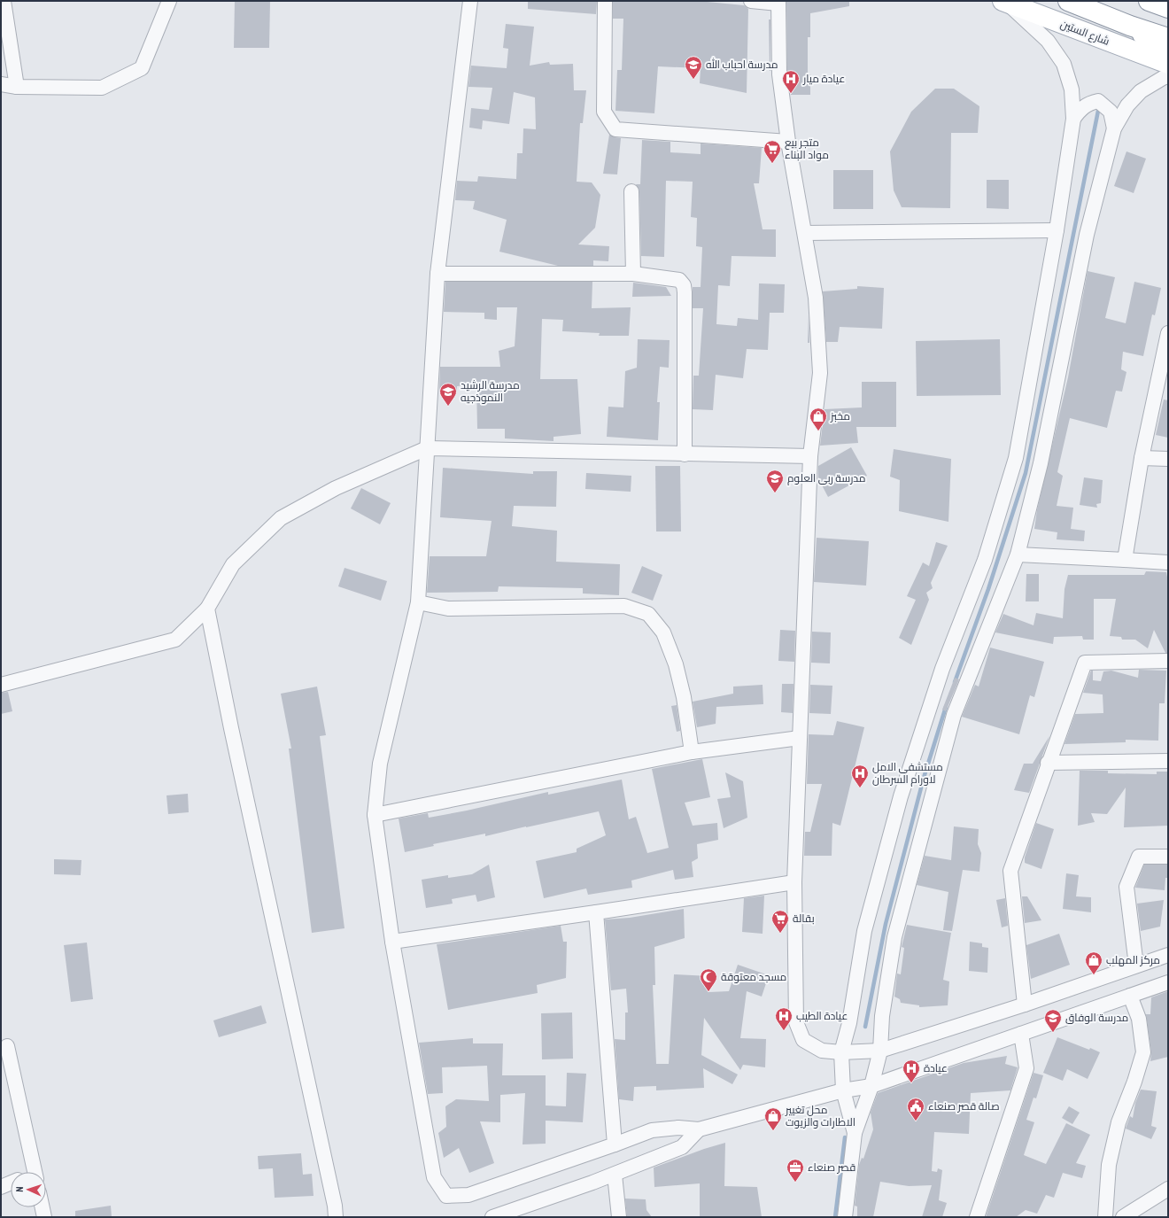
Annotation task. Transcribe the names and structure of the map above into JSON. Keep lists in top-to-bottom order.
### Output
{
  "streets": {
    "main road": ["شارع الستين"]
  },
  "places": {
    "school or university": [
      "مدرسة احباب الله",
      "مدرسة الرشيد النموذجيه",
      "مدرسة ربى العلوم",
      "مدرسة الوفاق"
    ],
    "hospital": [
      "عيادة ميار",
      "مستشفى الامل لاورام السرطان",
      "عيادة الطيب",
      "عيادة"
    ],
    "supermarket": ["متجر بيع مواد البناء", "بقالة"],
    "shop": ["مخبز", "مركز المهلب", "محل تغيير الاطارات والزيوت"],
    "mosque": ["مسجد معتوقة"],
    "public building": ["صالة قصر صنعاء"],
    "office": ["قصر صنعاء"]
  },
  "north": "left"
}
